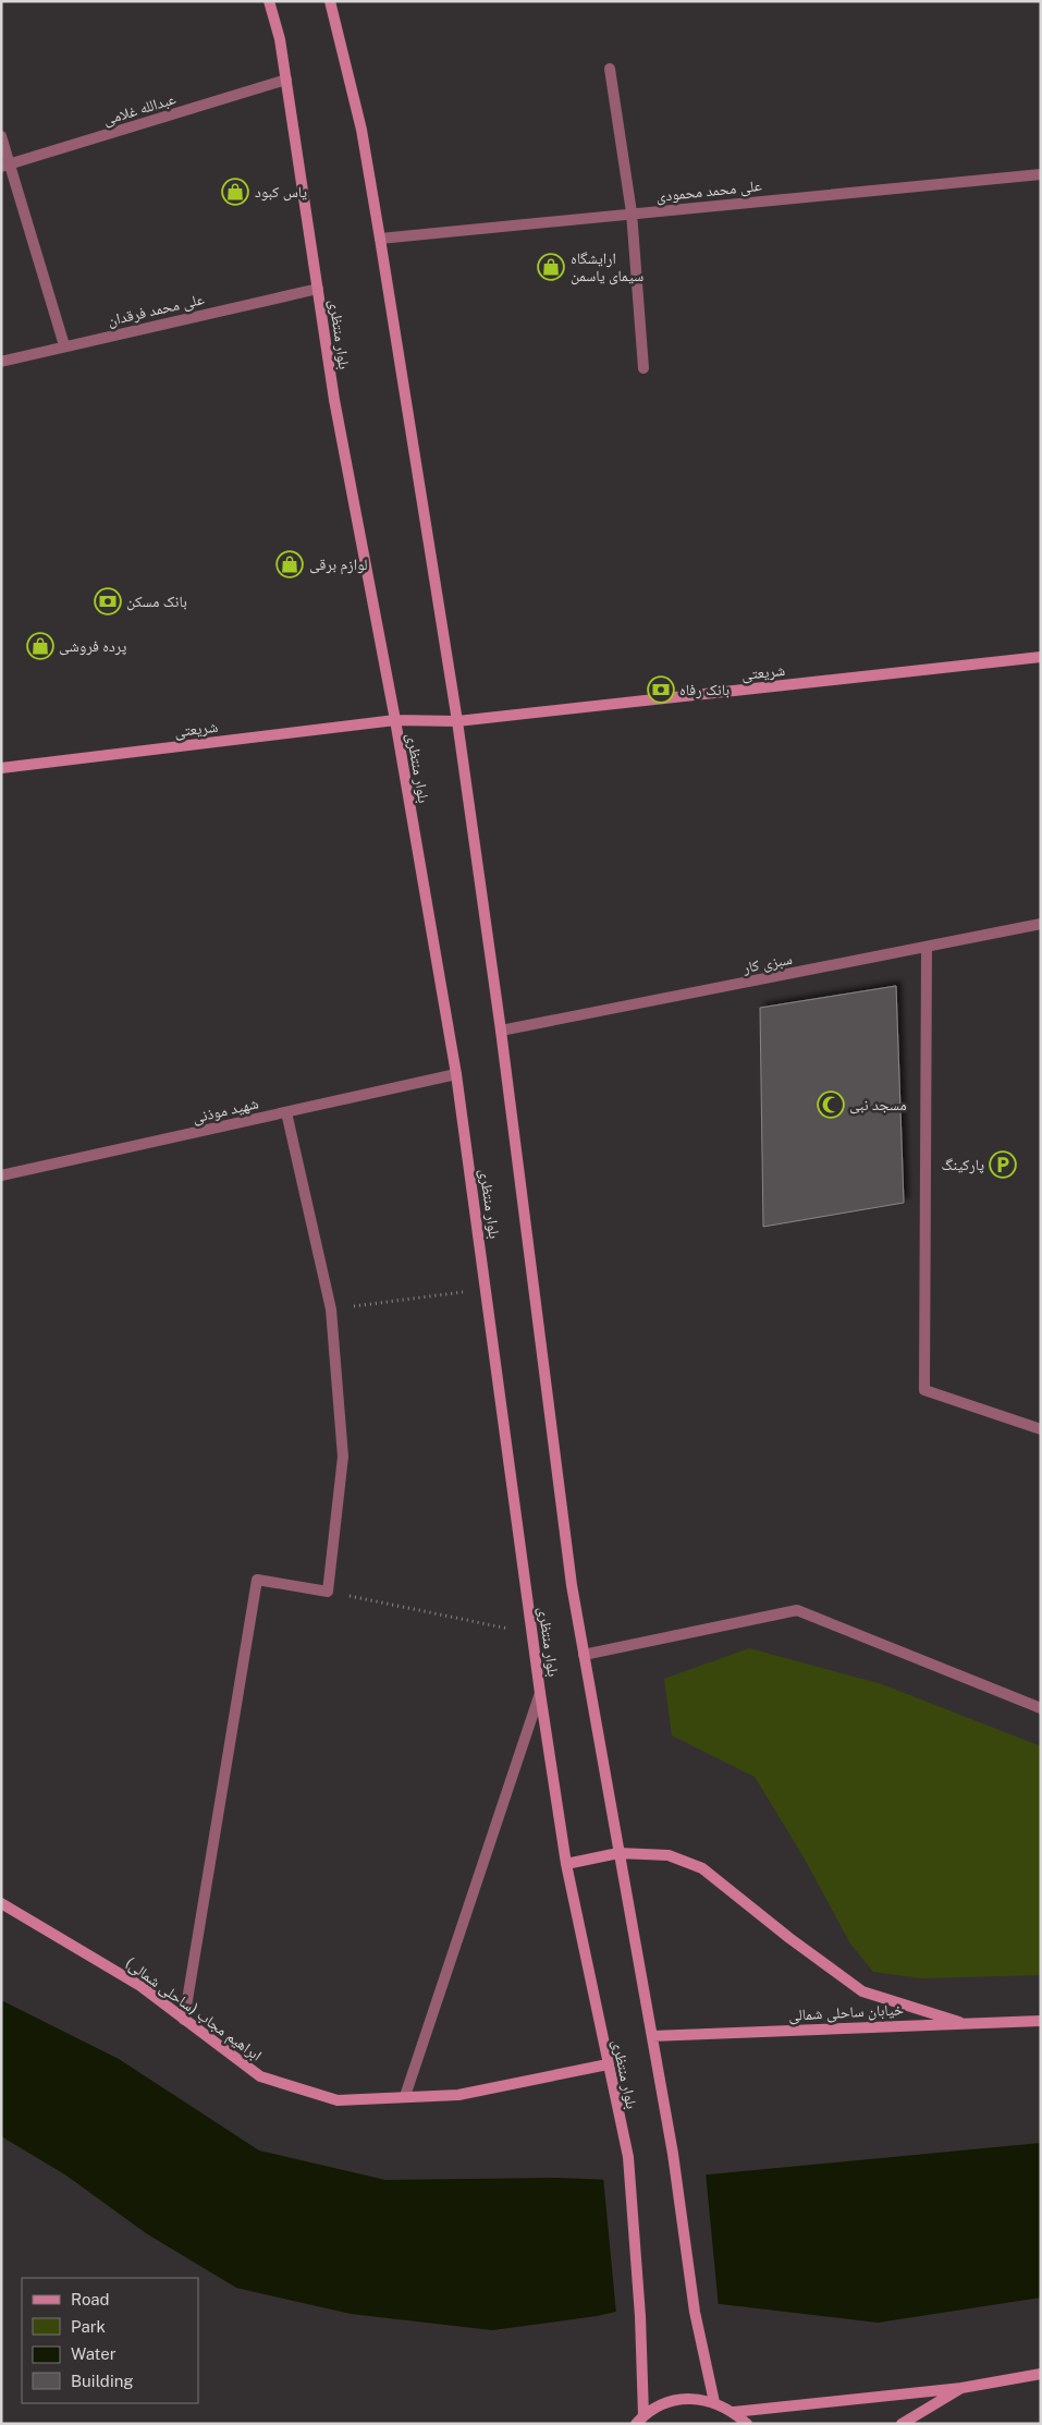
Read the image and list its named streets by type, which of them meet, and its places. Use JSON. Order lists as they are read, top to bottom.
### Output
{
  "streets": {
    "main road": [
      "بلوار منتظری",
      "شریعتی",
      "ابراهیم مجاب (ساحلی شمالی)",
      "خیابان ساحلی شمالی"
    ],
    "street": [
      "عبدالله غلامی",
      "علی محمد محمودی",
      "علی محمد فرقدان",
      "سبزی کار",
      "شهید موذنی"
    ]
  },
  "crossings": [
    ["عبدالله غلامی", "بلوار منتظری"],
    ["علی محمد محمودی", "بلوار منتظری"],
    ["علی محمد فرقدان", "بلوار منتظری"],
    ["بلوار منتظری", "شریعتی"],
    ["بلوار منتظری", "سبزی کار"],
    ["بلوار منتظری", "شهید موذنی"],
    ["بلوار منتظری", "ابراهیم مجاب (ساحلی شمالی)"],
    ["بلوار منتظری", "خیابان ساحلی شمالی"]
  ],
  "places": {
    "shop": [
      "یاس کبود",
      "ارایشگاه سیمای یاسمن",
      "لوازم برقی",
      "پرده فروشی"
    ],
    "bank": ["بانک مسکن", "بانک رفاه"],
    "mosque": ["مسجد نبی"],
    "parking": ["پارکینگ"]
  },
  "legend": [
    "Road",
    "Park",
    "Water",
    "Building"
  ]
}
